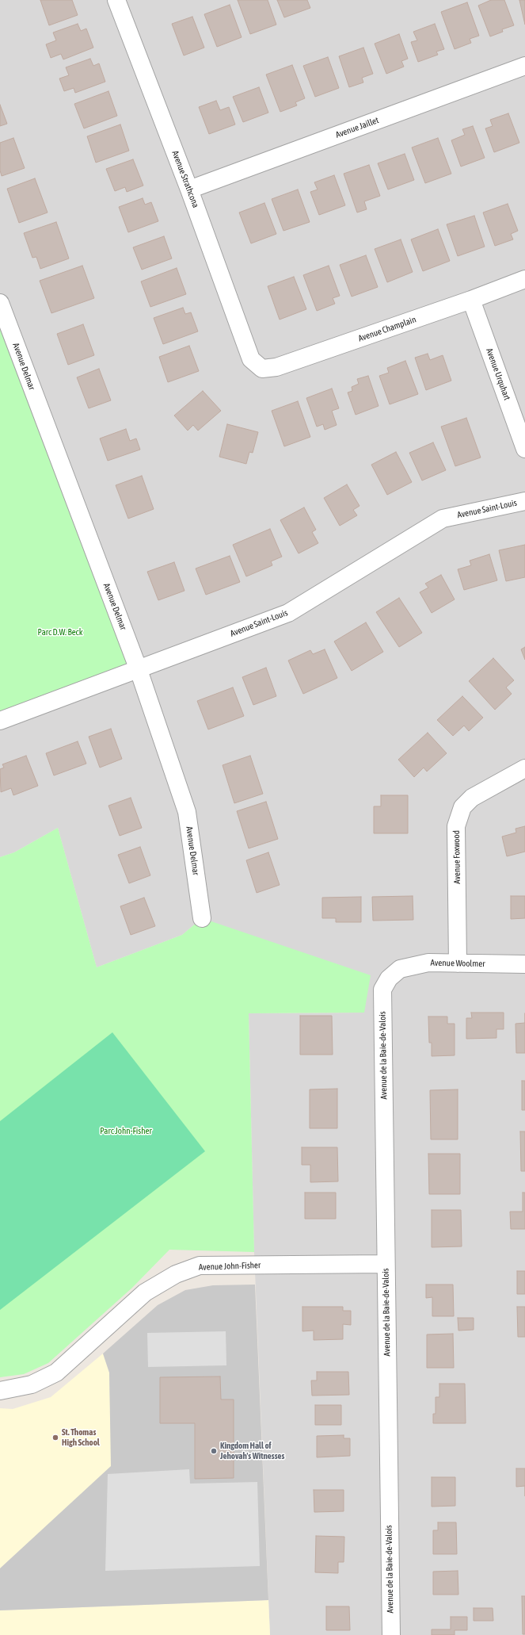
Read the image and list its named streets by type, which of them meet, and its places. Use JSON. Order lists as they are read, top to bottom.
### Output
{
  "streets": {
    "street": [
      "Avenue Jaillet",
      "Avenue Strathcona",
      "Avenue Champlain",
      "Avenue Delmar",
      "Avenue Urquhart",
      "Avenue Saint-Louis",
      "Avenue Foxwood",
      "Avenue Woolmer",
      "Avenue de la Baie-de-Valois",
      "Avenue John-Fisher"
    ]
  },
  "crossings": [
    ["Avenue Jaillet", "Avenue Strathcona"],
    ["Avenue Strathcona", "Avenue Champlain"],
    ["Avenue Champlain", "Avenue Urquhart"],
    ["Avenue Delmar", "Avenue Saint-Louis"],
    ["Avenue Foxwood", "Avenue Woolmer"],
    ["Avenue Woolmer", "Avenue de la Baie-de-Valois"],
    ["Avenue de la Baie-de-Valois", "Avenue John-Fisher"]
  ],
  "parks": ["Parc D.W. Beck", "Parc John-Fisher"],
  "places": ["St. Thomas High School", "Kingdom Hall of Jehovah's Witnesses"]
}
